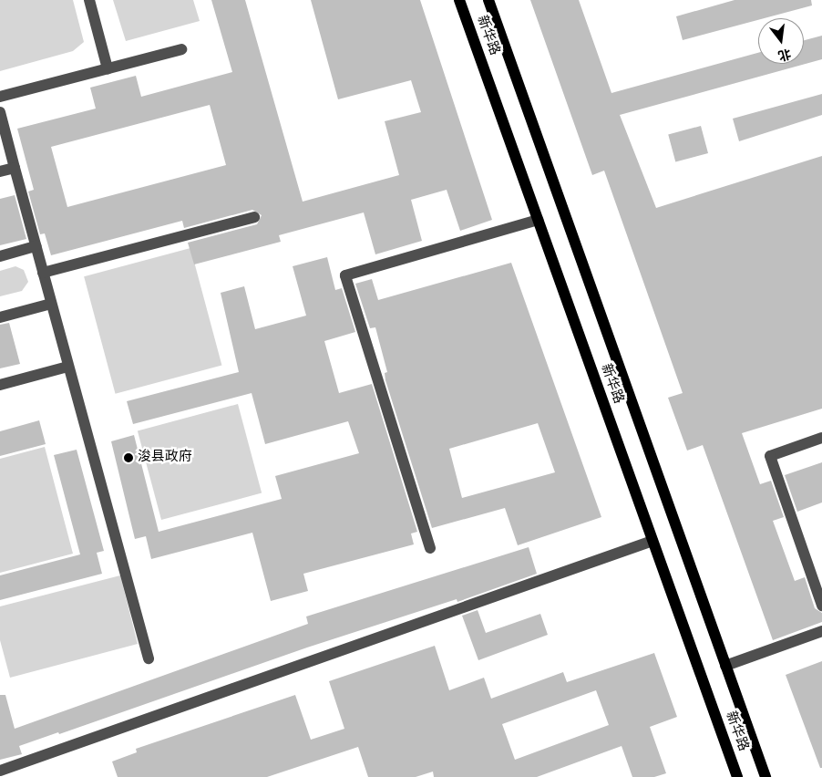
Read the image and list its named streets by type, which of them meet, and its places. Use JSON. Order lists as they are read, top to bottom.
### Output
{
  "streets": {
    "main road": ["新华路"]
  },
  "places": ["浚县政府"],
  "north": "bottom"
}
